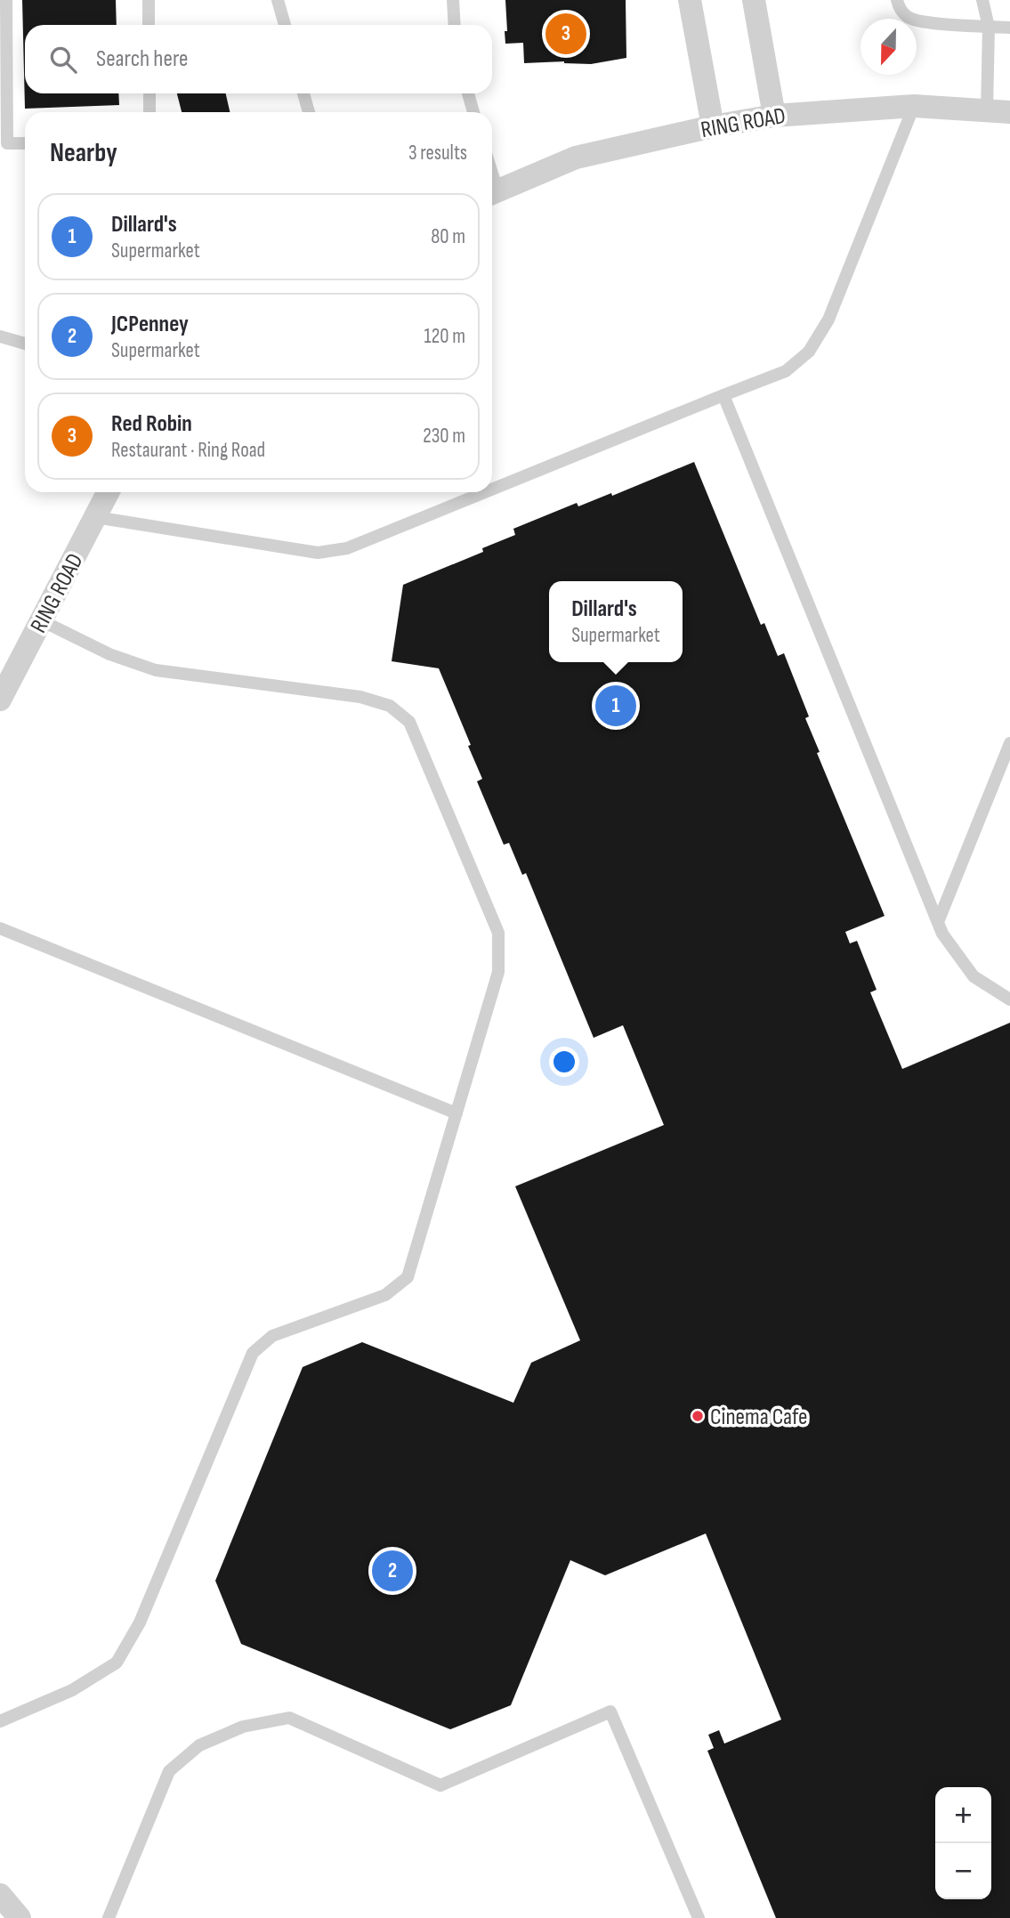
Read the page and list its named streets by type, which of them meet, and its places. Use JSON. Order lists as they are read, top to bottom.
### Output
{
  "streets": {
    "street": ["RING ROAD"]
  },
  "places": ["Cinema Cafe"],
  "north": "bottom",
  "page": {
    "pins": ["3", "1", "2"],
    "search": "Search here",
    "heading": ["Nearby", "3 results"],
    "list": [
      {
        "mark": "1",
        "name": "Dillard's",
        "note": "Supermarket",
        "value": "80 m"
      },
      {
        "mark": "2",
        "name": "JCPenney",
        "note": "Supermarket",
        "value": "120 m"
      },
      {
        "mark": "3",
        "name": "Red Robin",
        "note": "Restaurant · Ring Road",
        "value": "230 m"
      }
    ],
    "popup": ["Dillard's", "Supermarket"],
    "map_buttons": ["+", "−"]
  }
}
